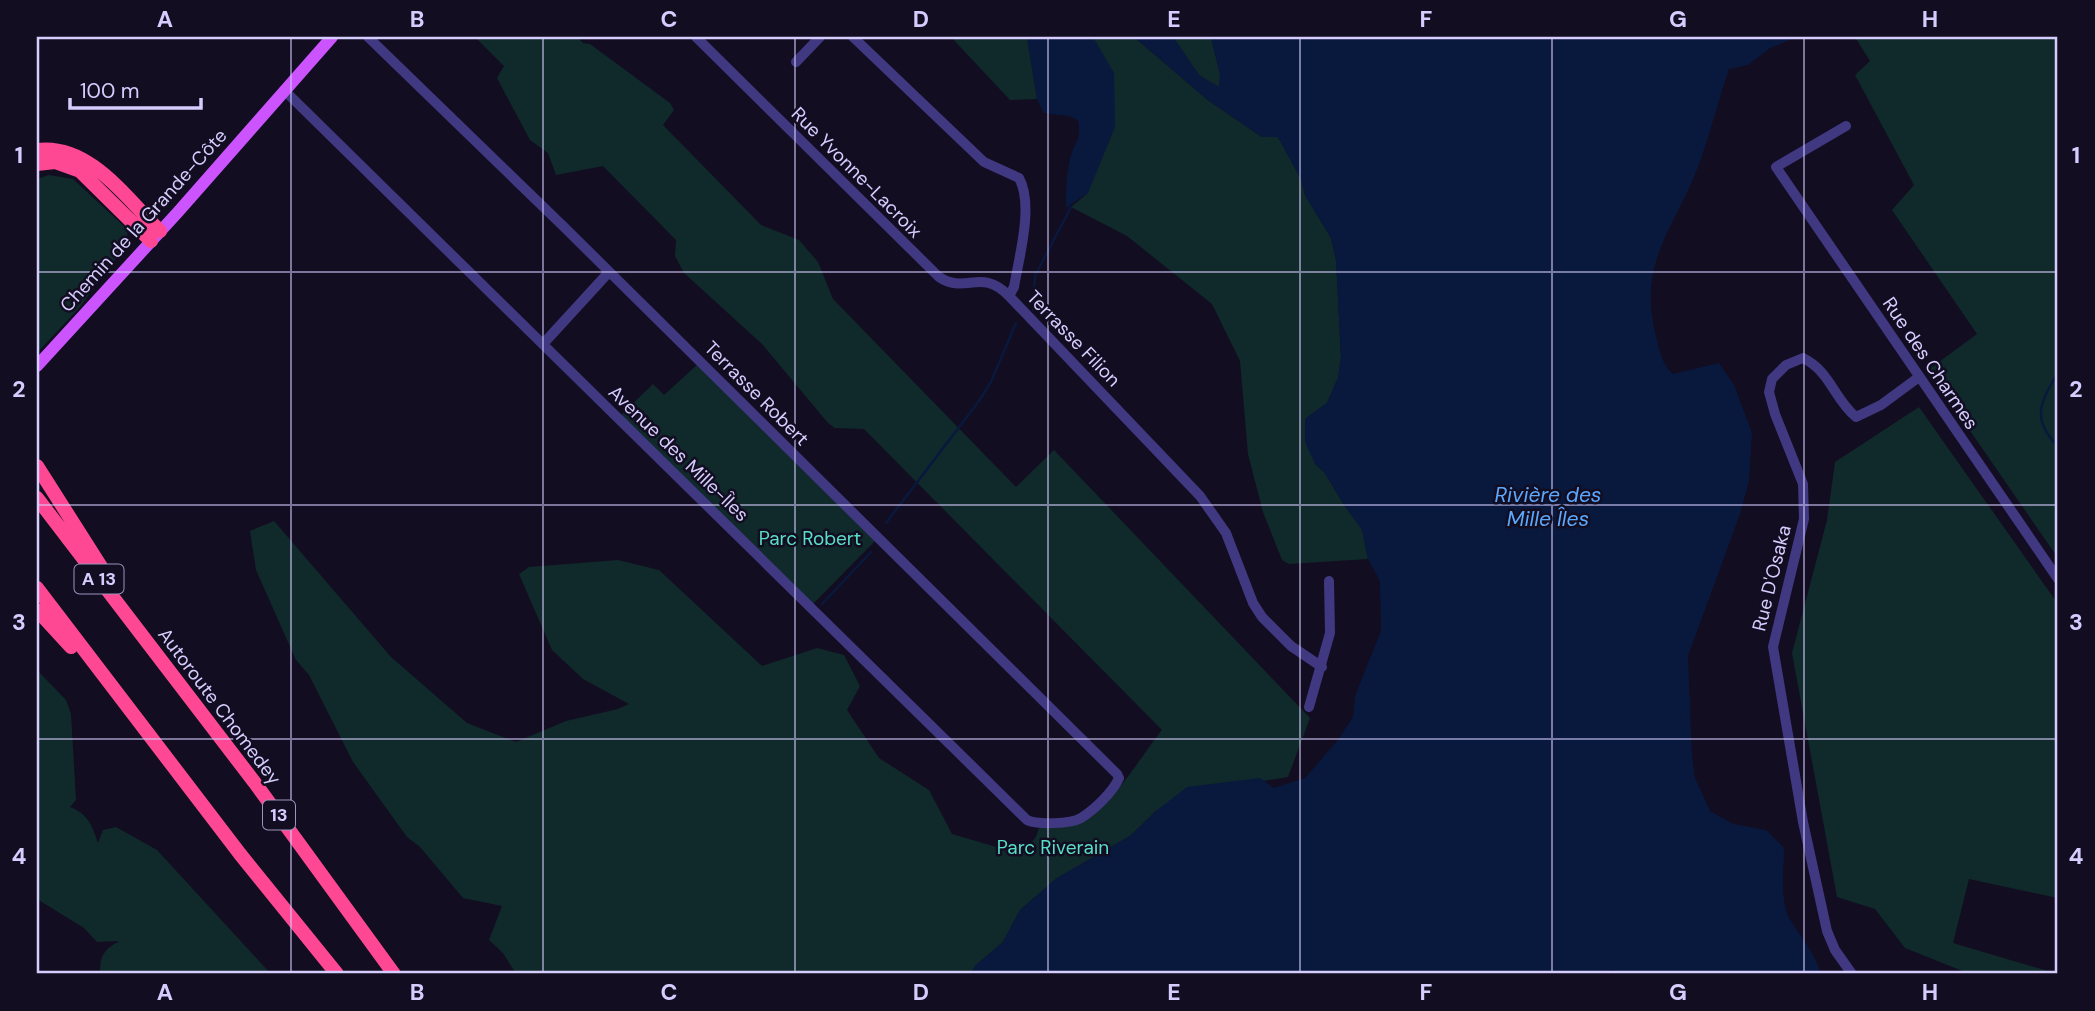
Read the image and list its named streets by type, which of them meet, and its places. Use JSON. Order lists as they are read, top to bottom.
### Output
{
  "streets": {
    "highway": ["A 13", "Autoroute Chomedey", "13"],
    "main road": ["Chemin de la Grande-Côte"],
    "street": [
      "Rue Yvonne-Lacroix",
      "Terrasse Filion",
      "Rue des Charmes",
      "Terrasse Robert",
      "Avenue des Mille-Îles",
      "Rue D'Osaka"
    ]
  },
  "crossings": [
    ["Rue Yvonne-Lacroix", "Terrasse Filion"],
    ["Chemin de la Grande-Côte", "Avenue des Mille-Îles"],
    ["Rue des Charmes", "Rue D'Osaka"],
    ["Terrasse Robert", "Avenue des Mille-Îles"]
  ],
  "water": ["Rivière des Mille Îles"],
  "parks": ["Parc Robert", "Parc Riverain"],
  "scale_bar": "100 m",
  "grid": {
    "columns": [
      "A",
      "B",
      "C",
      "D",
      "E",
      "F",
      "G",
      "H"
    ],
    "rows": [
      "1",
      "2",
      "3",
      "4"
    ]
  }
}
